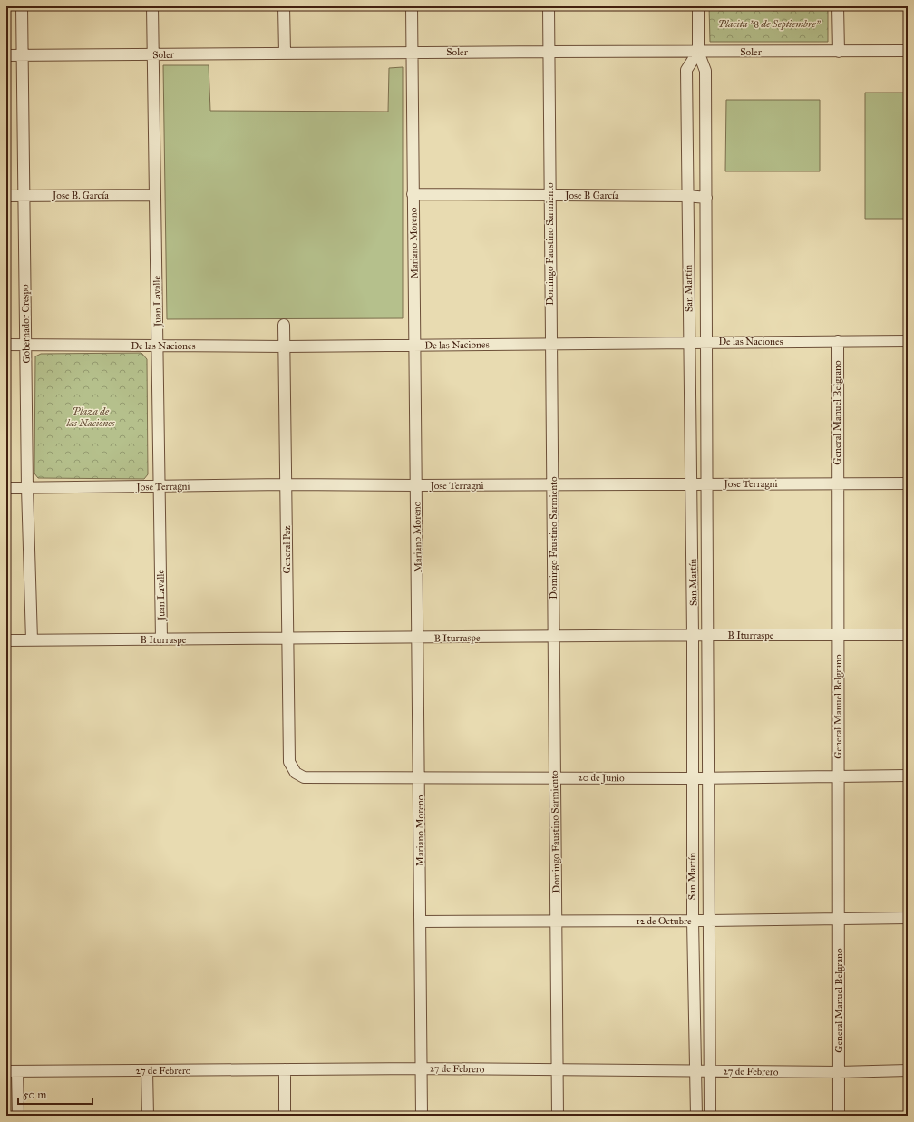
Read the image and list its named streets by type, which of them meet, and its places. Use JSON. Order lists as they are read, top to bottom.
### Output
{
  "streets": {
    "street": [
      "Soler",
      "Jose B. García",
      "Jose B García",
      "Mariano Moreno",
      "Domingo Faustino Sarmiento",
      "San Martín",
      "Juan Lavalle",
      "Gobernador Crespo",
      "De las Naciones",
      "General Manuel Belgrano",
      "Jose Terragni",
      "General Paz",
      "B Iturraspe",
      "20 de Junio",
      "12 de Octubre",
      "27 de Febrero"
    ]
  },
  "crossings": [
    ["Soler", "Mariano Moreno"],
    ["Soler", "Domingo Faustino Sarmiento"],
    ["Soler", "San Martín"],
    ["Soler", "Juan Lavalle"],
    ["Soler", "Gobernador Crespo"],
    ["Jose B. García", "Juan Lavalle"],
    ["Jose B. García", "Gobernador Crespo"],
    ["Jose B García", "Mariano Moreno"],
    ["Jose B García", "Domingo Faustino Sarmiento"],
    ["Jose B García", "San Martín"],
    ["Mariano Moreno", "De las Naciones"],
    ["Mariano Moreno", "Jose Terragni"],
    ["Mariano Moreno", "B Iturraspe"],
    ["Mariano Moreno", "20 de Junio"],
    ["Mariano Moreno", "12 de Octubre"],
    ["Mariano Moreno", "27 de Febrero"],
    ["Domingo Faustino Sarmiento", "De las Naciones"],
    ["Domingo Faustino Sarmiento", "Jose Terragni"],
    ["Domingo Faustino Sarmiento", "B Iturraspe"],
    ["Domingo Faustino Sarmiento", "20 de Junio"],
    ["Domingo Faustino Sarmiento", "12 de Octubre"],
    ["Domingo Faustino Sarmiento", "27 de Febrero"],
    ["San Martín", "De las Naciones"],
    ["San Martín", "Jose Terragni"],
    ["San Martín", "B Iturraspe"],
    ["San Martín", "20 de Junio"],
    ["San Martín", "12 de Octubre"],
    ["San Martín", "27 de Febrero"],
    ["Juan Lavalle", "De las Naciones"],
    ["Juan Lavalle", "Jose Terragni"],
    ["Juan Lavalle", "B Iturraspe"],
    ["Gobernador Crespo", "De las Naciones"],
    ["Gobernador Crespo", "Jose Terragni"],
    ["Gobernador Crespo", "B Iturraspe"],
    ["De las Naciones", "General Manuel Belgrano"],
    ["De las Naciones", "General Paz"],
    ["General Manuel Belgrano", "Jose Terragni"],
    ["General Manuel Belgrano", "B Iturraspe"],
    ["General Manuel Belgrano", "20 de Junio"],
    ["General Manuel Belgrano", "12 de Octubre"],
    ["General Manuel Belgrano", "27 de Febrero"],
    ["Jose Terragni", "General Paz"],
    ["General Paz", "B Iturraspe"],
    ["General Paz", "20 de Junio"]
  ],
  "parks": ["Placita \"8 de Septiembre\"", "Plaza de las Naciones"],
  "scale_bar": "50 m"
}
